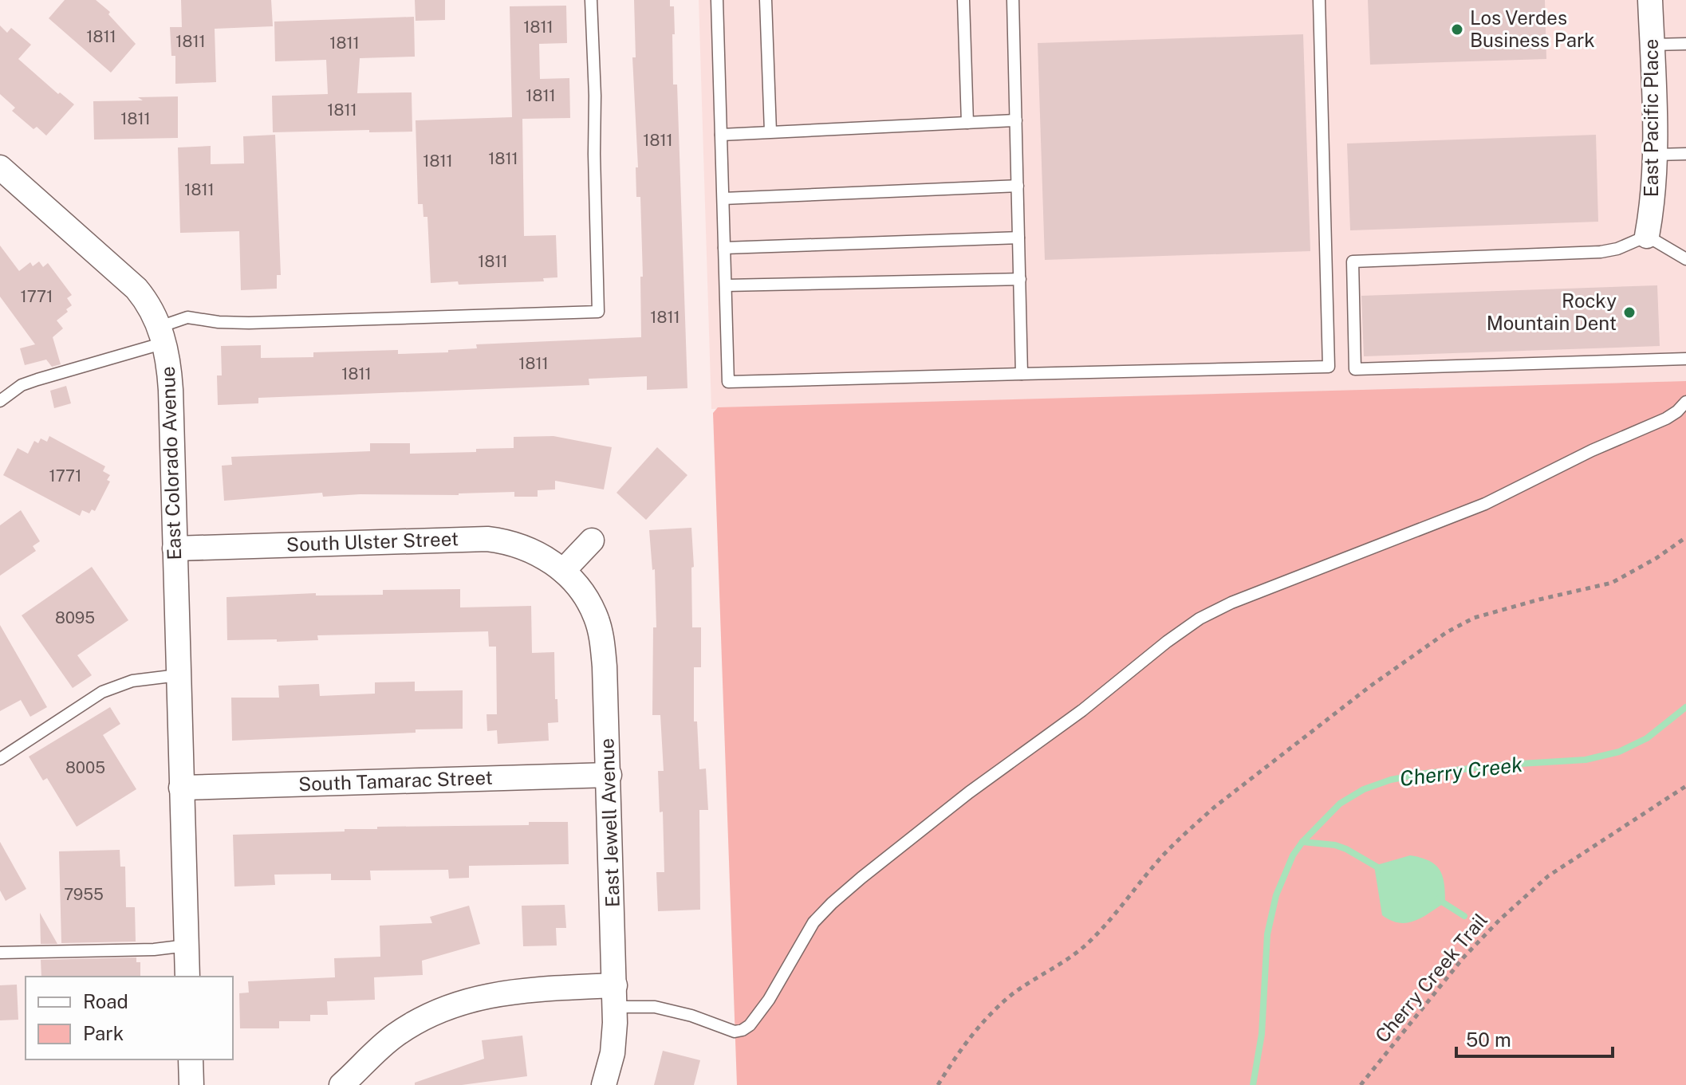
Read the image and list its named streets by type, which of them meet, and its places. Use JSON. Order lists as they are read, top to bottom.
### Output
{
  "streets": {
    "street": [
      "East Pacific Place",
      "East Colorado Avenue",
      "South Ulster Street",
      "South Tamarac Street",
      "East Jewell Avenue"
    ],
    "path": ["Cherry Creek Trail"]
  },
  "crossings": [
    ["East Colorado Avenue", "South Ulster Street"],
    ["East Colorado Avenue", "South Tamarac Street"],
    ["South Ulster Street", "East Jewell Avenue"],
    ["South Tamarac Street", "East Jewell Avenue"]
  ],
  "water": ["Cherry Creek"],
  "places": ["Los Verdes Business Park", "Rocky Mountain Dent"],
  "house_numbers": [
    "1811",
    "1811",
    "1811",
    "1811",
    "1811",
    "1811",
    "1811",
    "1811",
    "1811",
    "1811",
    "1811",
    "1811",
    "1771",
    "1811",
    "1811",
    "1811",
    "1771",
    "8095",
    "8005",
    "7955"
  ],
  "legend": ["Road", "Park"],
  "scale_bar": "50 m"
}
